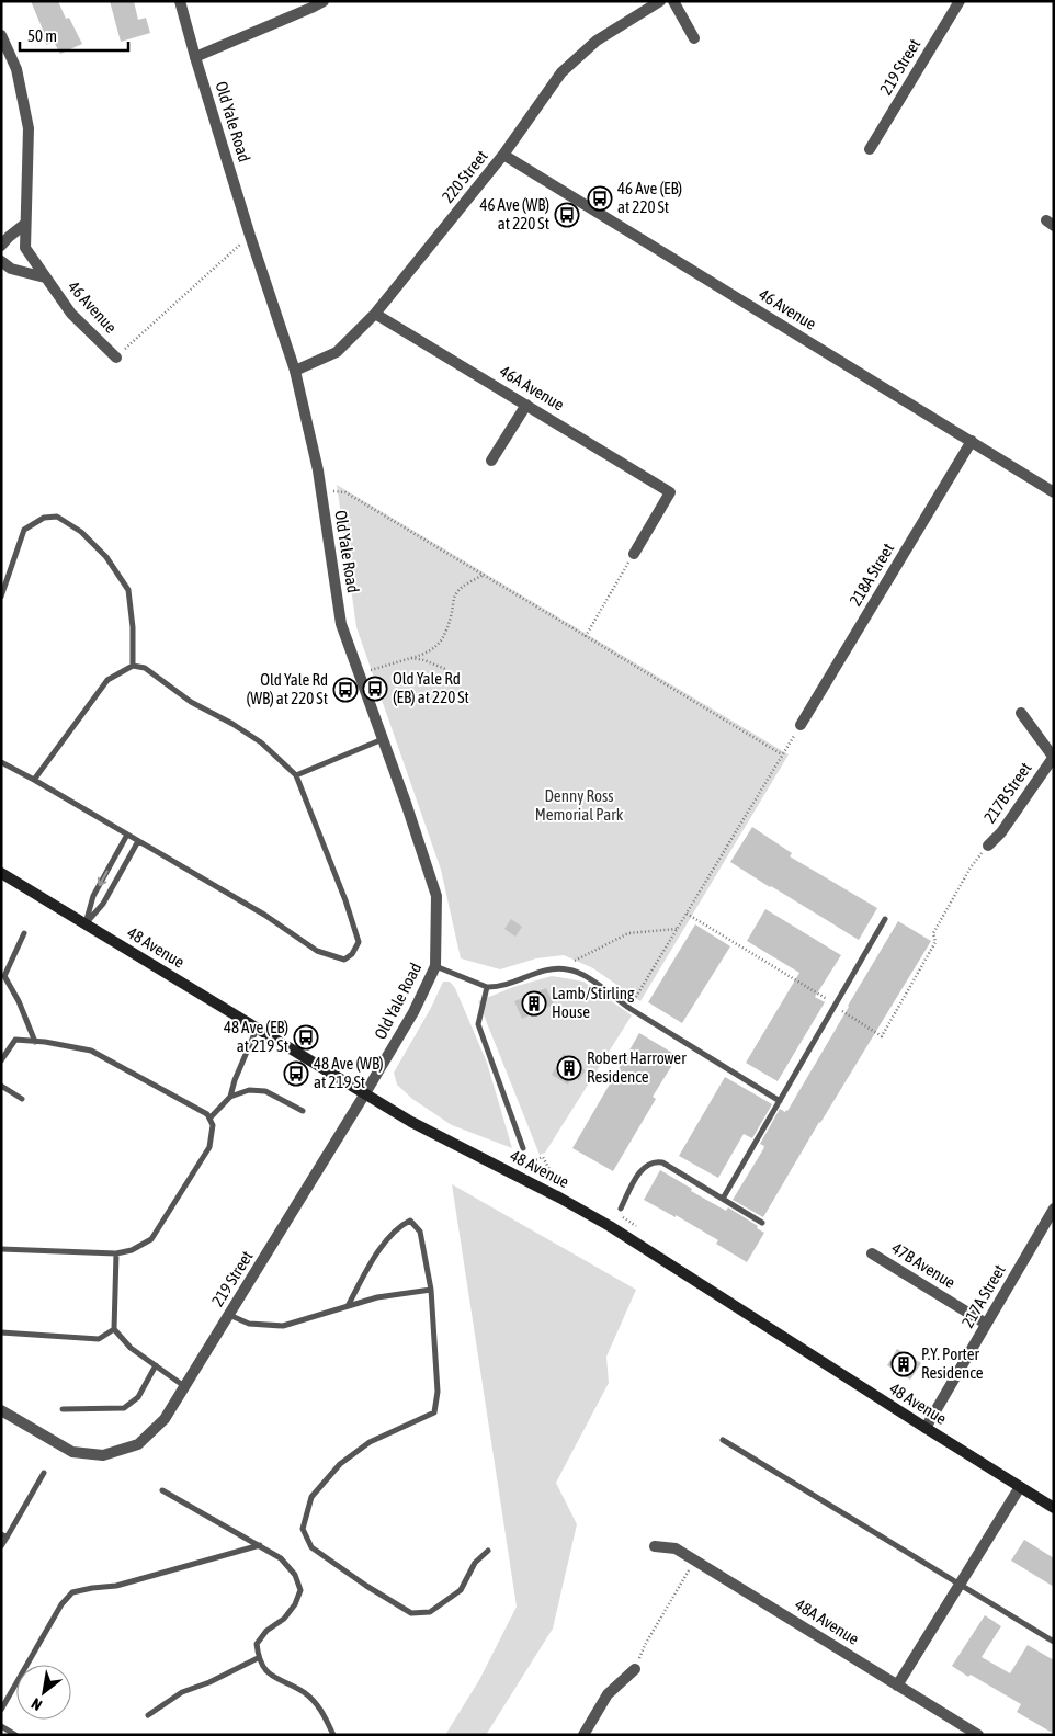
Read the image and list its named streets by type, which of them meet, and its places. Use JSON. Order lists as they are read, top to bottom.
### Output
{
  "streets": {
    "main road": ["48 Avenue"],
    "street": [
      "219 Street",
      "Old Yale Road",
      "220 Street",
      "46 Avenue",
      "46A Avenue",
      "218A Street",
      "217B Street",
      "47B Avenue",
      "217A Street",
      "48A Avenue"
    ]
  },
  "crossings": [
    ["219 Street", "Old Yale Road"],
    ["219 Street", "48 Avenue"],
    ["Old Yale Road", "220 Street"],
    ["Old Yale Road", "48 Avenue"],
    ["220 Street", "46 Avenue"],
    ["220 Street", "46A Avenue"],
    ["46 Avenue", "218A Street"],
    ["48 Avenue", "217A Street"],
    ["47B Avenue", "217A Street"]
  ],
  "parks": ["Denny Ross Memorial Park"],
  "places": {
    "bus stop": [
      "46 Ave (EB) at 220 St",
      "46 Ave (WB) at 220 St",
      "Old Yale Rd (EB) at 220 St",
      "Old Yale Rd (WB) at 220 St",
      "48 Ave (EB) at 219 St",
      "48 Ave (WB) at 219 St"
    ],
    "building": ["Lamb/Stirling House", "Robert Harrower Residence", "P.Y. Porter Residence"]
  },
  "scale_bar": "50 m",
  "north": "bottom left"
}
